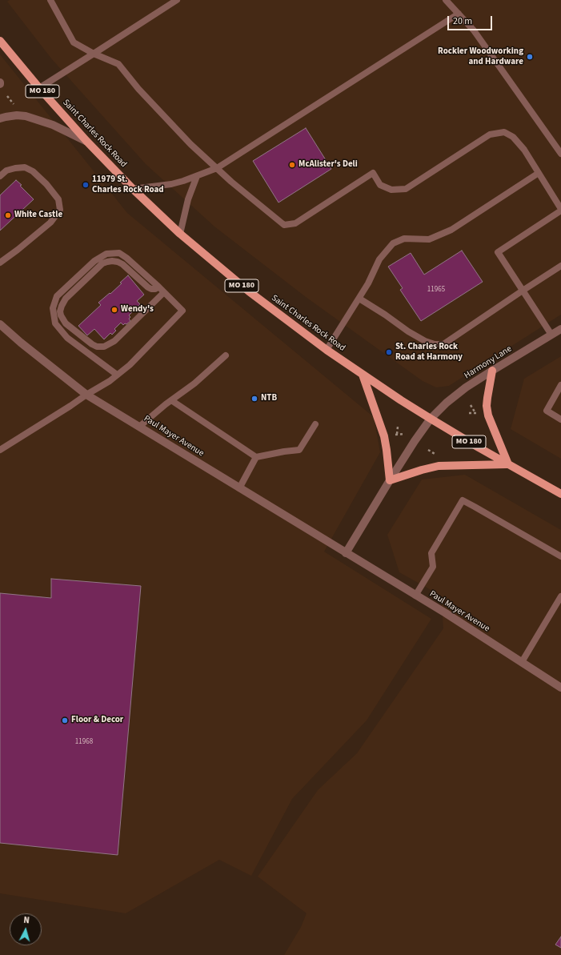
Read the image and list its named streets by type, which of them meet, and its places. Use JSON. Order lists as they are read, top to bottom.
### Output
{
  "streets": {
    "main road": ["MO 180", "Saint Charles Rock Road"],
    "street": ["Harmony Lane", "Paul Mayer Avenue"]
  },
  "crossings": [
    ["Saint Charles Rock Road", "Harmony Lane"]
  ],
  "places": [
    "Rockler Woodworking and Hardware",
    "McAlister's Deli",
    "11979 St. Charles Rock Road",
    "White Castle",
    "Wendy's",
    "St. Charles Rock Road at Harmony",
    "NTB",
    "Floor & Decor"
  ],
  "house_numbers": ["11965", "11968"],
  "scale_bar": "20 m",
  "north": "top"
}
